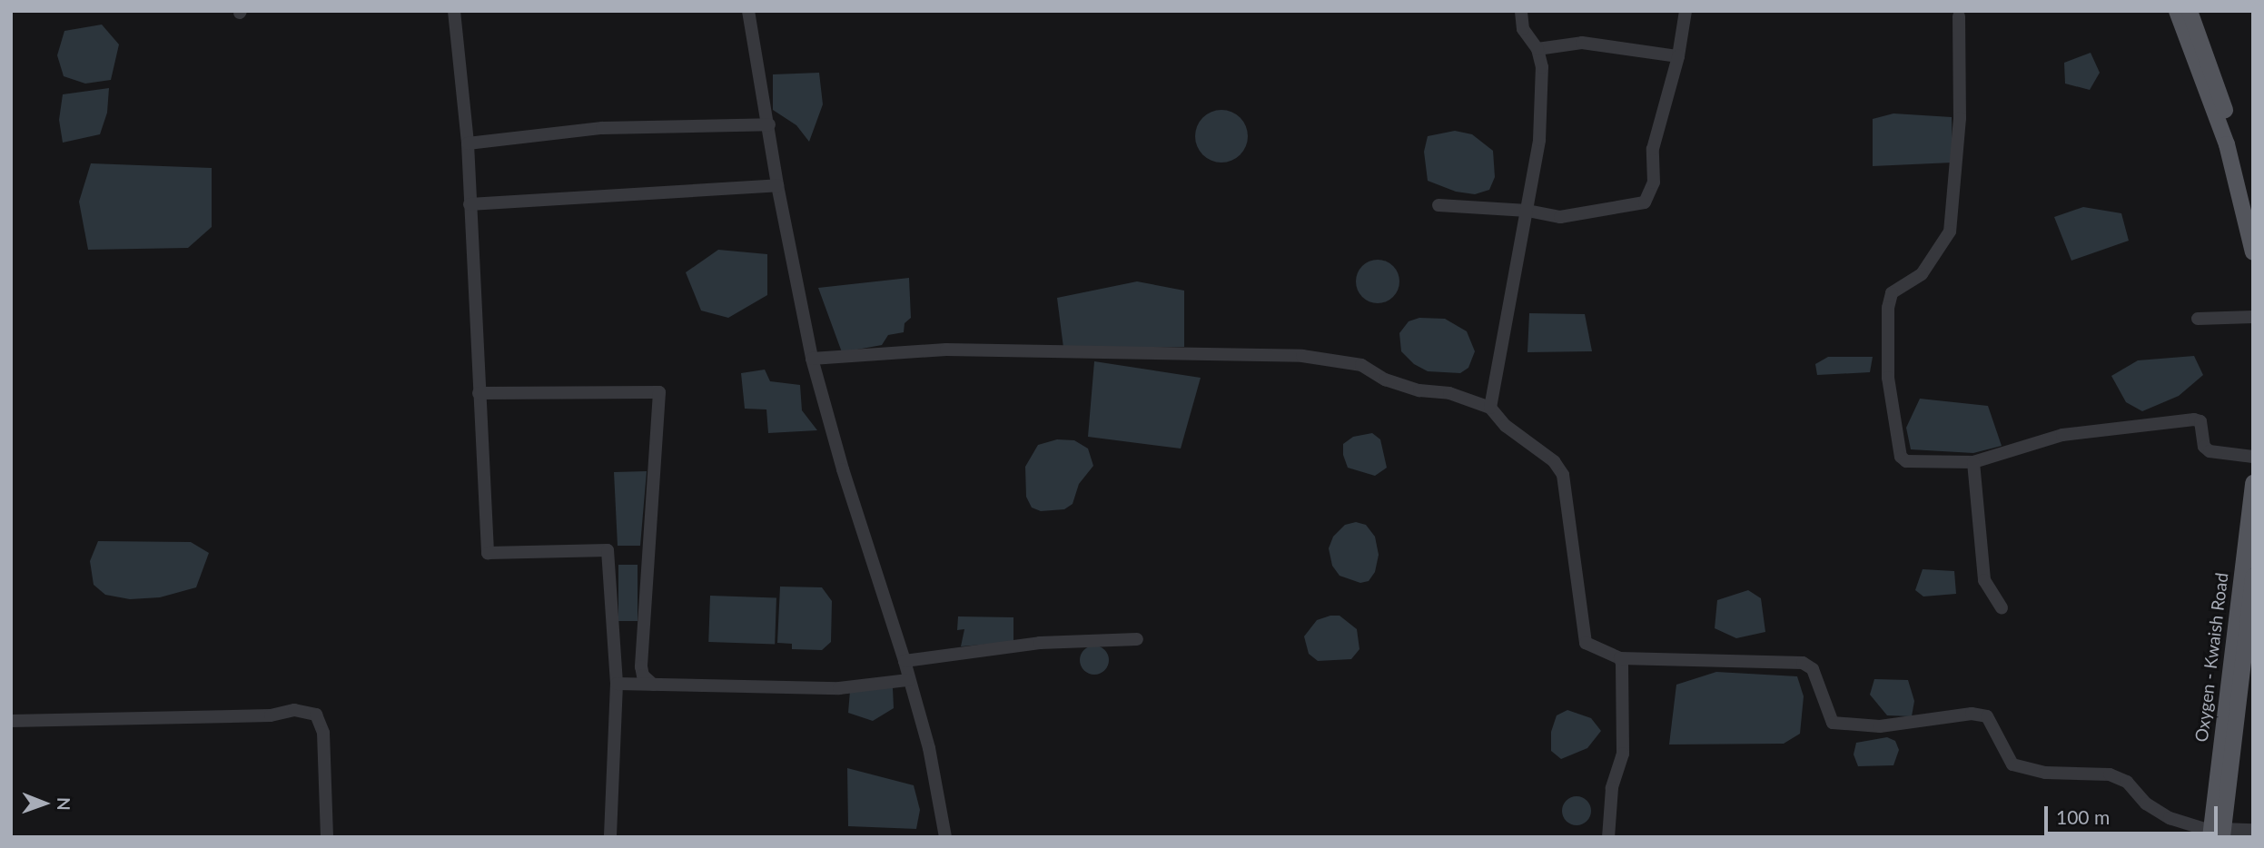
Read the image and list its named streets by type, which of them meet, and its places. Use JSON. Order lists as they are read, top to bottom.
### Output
{
  "streets": {
    "main road": ["Oxygen - Kwaish Road"]
  },
  "scale_bar": "100 m",
  "north": "right"
}
